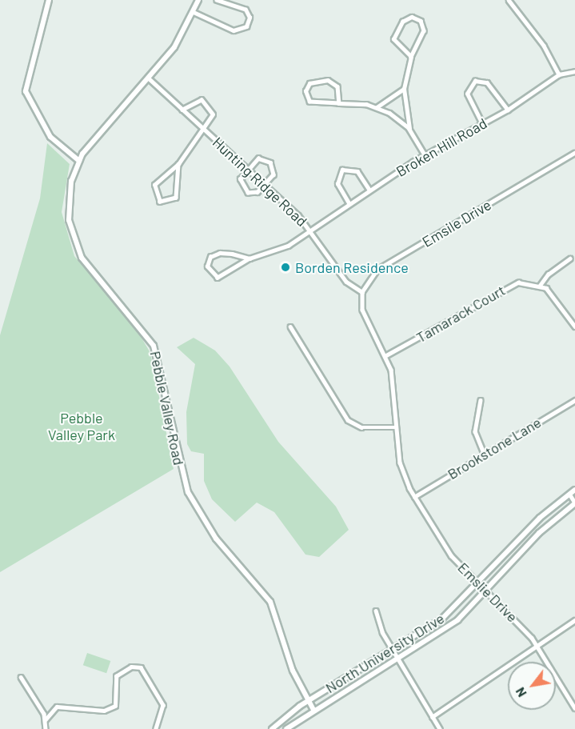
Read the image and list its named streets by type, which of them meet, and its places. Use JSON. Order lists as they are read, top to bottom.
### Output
{
  "streets": {
    "street": [
      "Broken Hill Road",
      "Hunting Ridge Road",
      "Emsile Drive",
      "Tamarack Court",
      "Pebble Valley Road",
      "Brookstone Lane",
      "Emslie Drive",
      "North University Drive"
    ]
  },
  "crossings": [
    ["Broken Hill Road", "Hunting Ridge Road"],
    ["Hunting Ridge Road", "Emsile Drive"],
    ["Hunting Ridge Road", "Pebble Valley Road"],
    ["Pebble Valley Road", "North University Drive"],
    ["Brookstone Lane", "Emslie Drive"],
    ["Emslie Drive", "North University Drive"]
  ],
  "parks": ["Pebble Valley Park"],
  "places": ["Borden Residence"],
  "north": "bottom left"
}
